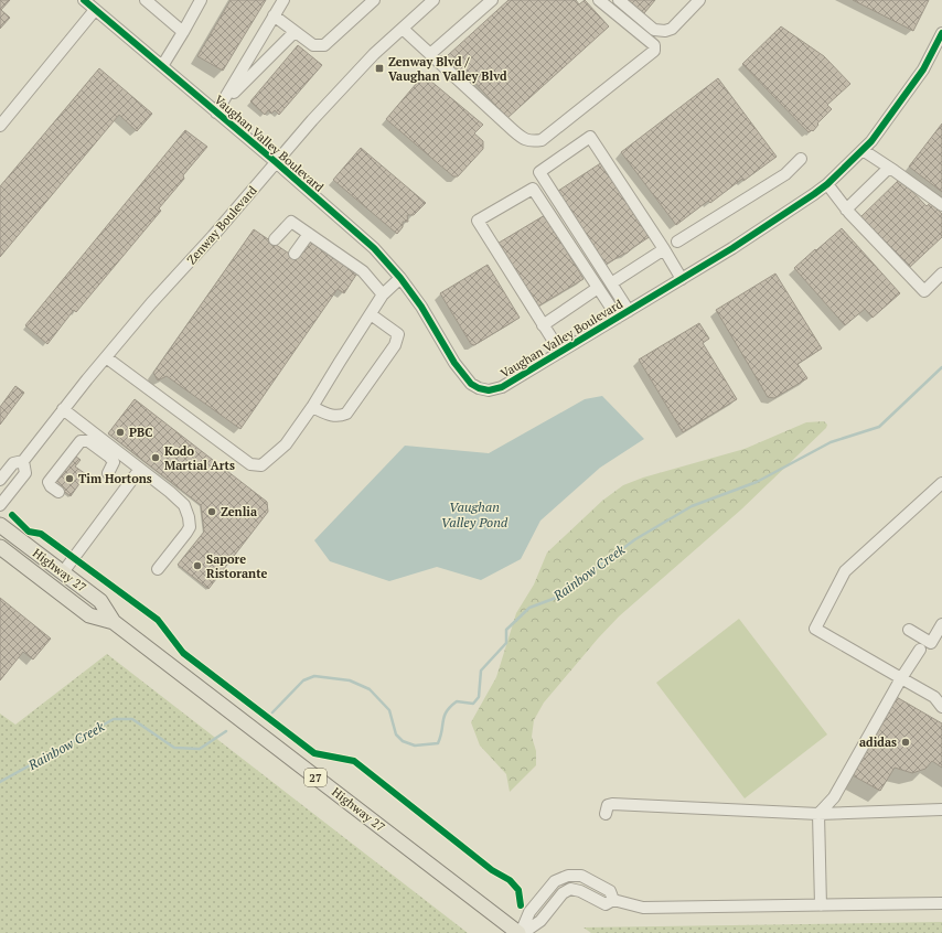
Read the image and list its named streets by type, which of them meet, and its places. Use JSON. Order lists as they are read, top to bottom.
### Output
{
  "streets": {
    "main road": ["Highway 27", "27"],
    "street": ["Vaughan Valley Boulevard", "Zenway Boulevard"]
  },
  "crossings": [
    ["Vaughan Valley Boulevard", "Zenway Boulevard"]
  ],
  "water": ["Vaughan Valley Pond", "Rainbow Creek"],
  "places": {
    "transit": ["Zenway Blvd / Vaughan Valley Blvd"],
    "other": [
      "PBC",
      "Kodo Martial Arts",
      "Tim Hortons",
      "Zenlia",
      "Sapore Ristorante",
      "adidas"
    ]
  }
}
